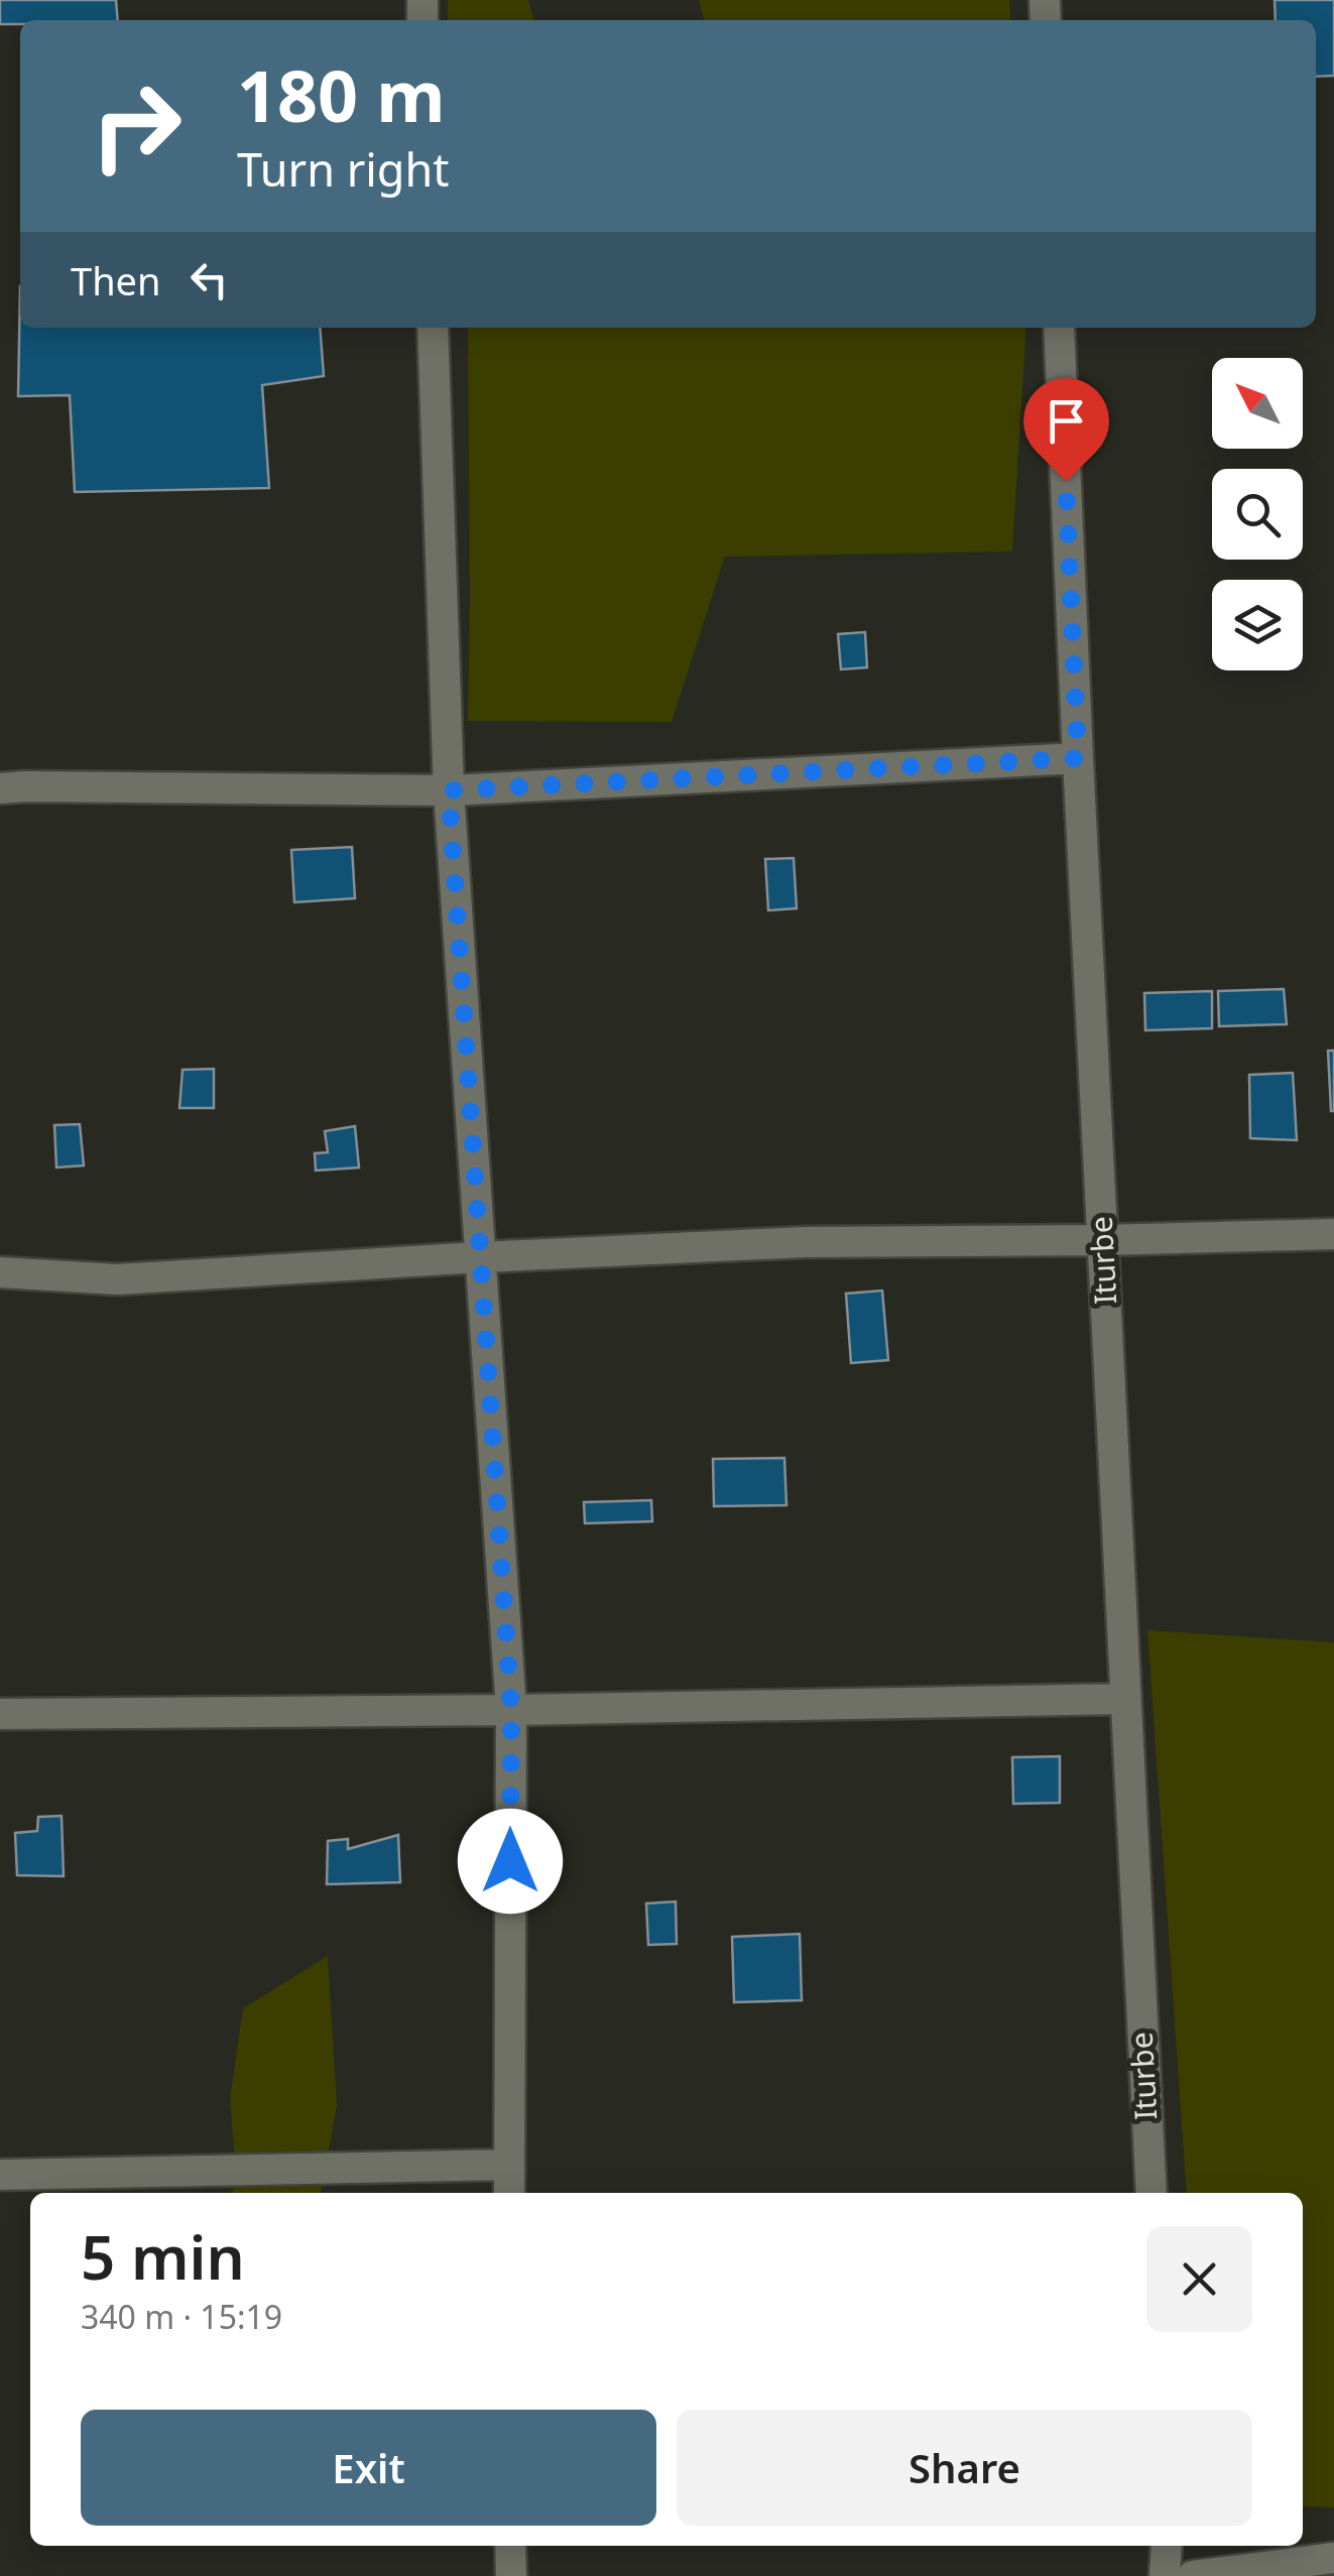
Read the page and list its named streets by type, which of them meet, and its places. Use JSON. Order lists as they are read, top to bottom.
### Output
{
  "streets": {
    "street": ["Iturbe"]
  },
  "north": "top left",
  "page": {
    "turn": ["180 m", "Turn right"],
    "then": "Then",
    "heading": ["5 min", "340 m · 15:19"],
    "buttons": ["Exit", "Share"]
  }
}
